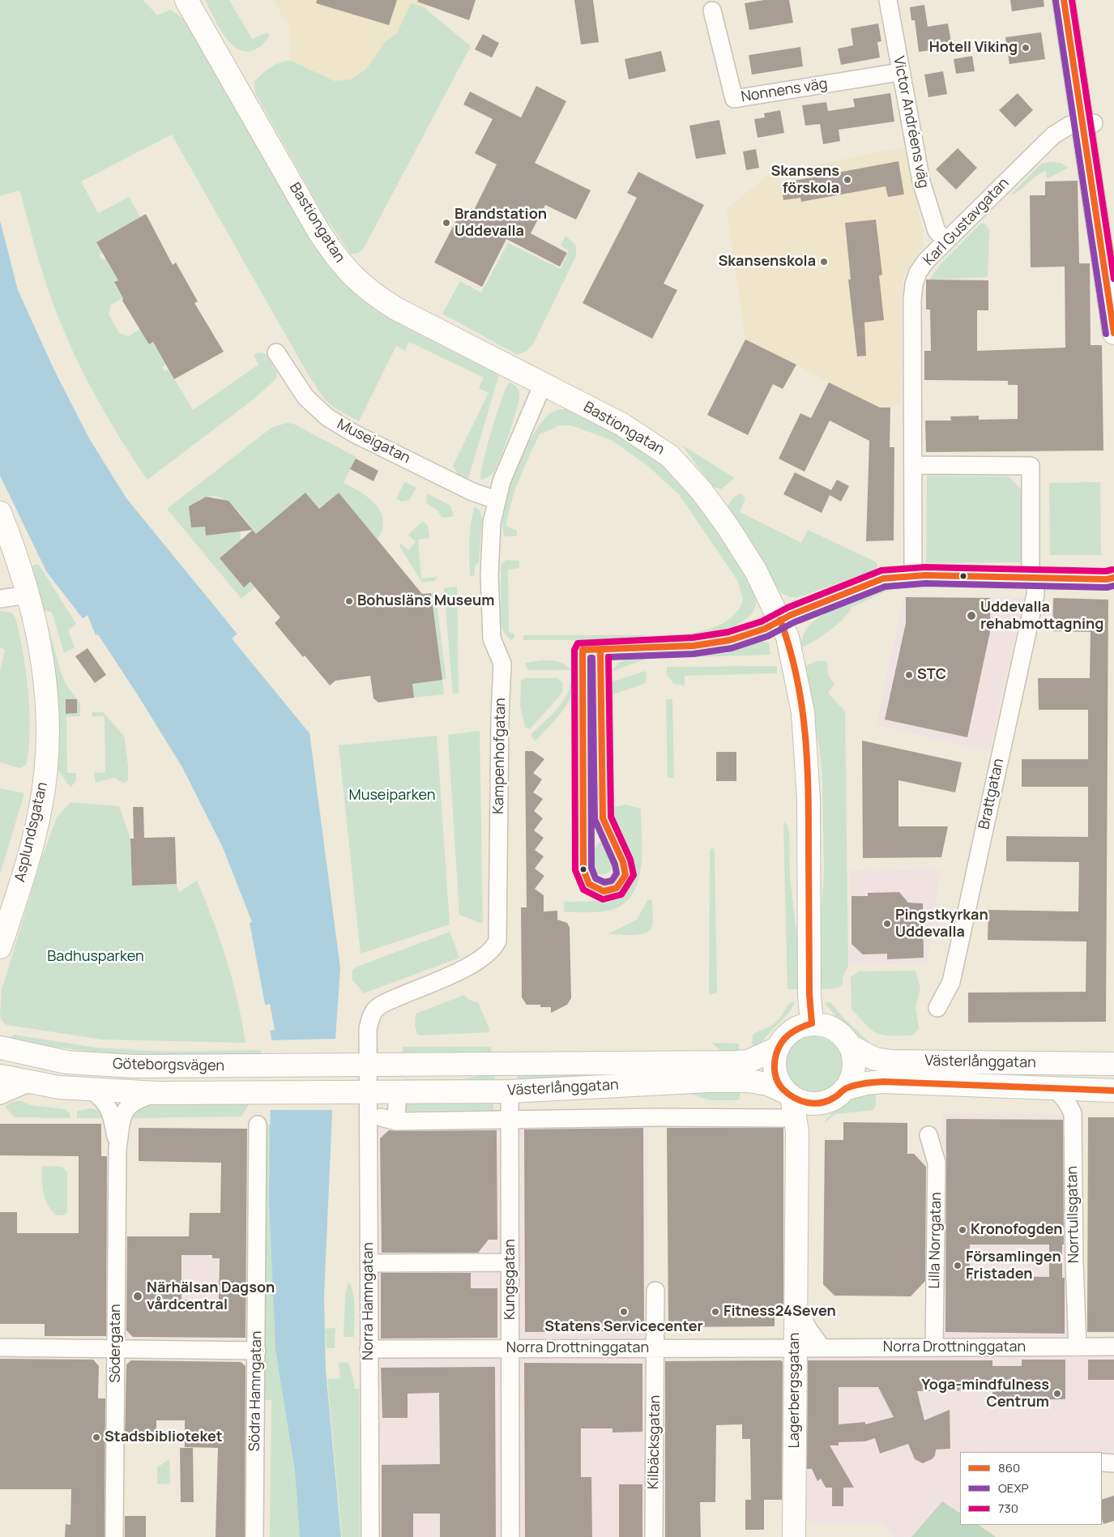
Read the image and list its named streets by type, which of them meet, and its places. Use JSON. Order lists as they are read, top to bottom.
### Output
{
  "streets": {
    "main road": [
      "Bastiongatan",
      "Asplundsgatan",
      "Västerlånggatan",
      "Göteborgsvägen",
      "Lagerbergsgatan"
    ],
    "street": [
      "Nonnens väg",
      "Victor Andréens väg",
      "Karl Gustavgatan",
      "Museigatan",
      "Kampenhofgatan",
      "Brattgatan",
      "Norrtullsgatan",
      "Lilla Norrgatan",
      "Kungsgatan",
      "Norra Hamngatan",
      "Södergatan",
      "Norra Drottninggatan",
      "Södra Hamngatan",
      "Kilbäcksgatan"
    ]
  },
  "crossings": [
    ["Nonnens väg", "Victor Andréens väg"],
    ["Victor Andréens väg", "Karl Gustavgatan"],
    ["Bastiongatan", "Kampenhofgatan"],
    ["Bastiongatan", "Västerlånggatan"],
    ["Bastiongatan", "Lagerbergsgatan"],
    ["Museigatan", "Kampenhofgatan"],
    ["Kampenhofgatan", "Västerlånggatan"],
    ["Kampenhofgatan", "Norra Hamngatan"],
    ["Västerlånggatan", "Göteborgsvägen"],
    ["Västerlånggatan", "Norrtullsgatan"],
    ["Västerlånggatan", "Norra Hamngatan"],
    ["Västerlånggatan", "Lagerbergsgatan"],
    ["Göteborgsvägen", "Södergatan"],
    ["Norrtullsgatan", "Norra Drottninggatan"],
    ["Lilla Norrgatan", "Norra Drottninggatan"],
    ["Kungsgatan", "Norra Drottninggatan"],
    ["Norra Hamngatan", "Norra Drottninggatan"],
    ["Norra Drottninggatan", "Lagerbergsgatan"],
    ["Norra Drottninggatan", "Kilbäcksgatan"]
  ],
  "parks": ["Museiparken", "Badhusparken"],
  "places": [
    "Hotell Viking",
    "Skansens förskola",
    "Brandstation Uddevalla",
    "Skansenskola",
    "Bohusläns Museum",
    "Uddevalla rehabmottagning",
    "STC",
    "Pingstkyrkan Uddevalla",
    "Kronofogden",
    "Församlingen Fristaden",
    "Närhälsan Dagson vårdcentral",
    "Statens Servicecenter",
    "Fitness24Seven",
    "Yoga-mindfulness Centrum",
    "Stadsbiblioteket"
  ],
  "lines": ["transit line 860", "transit line 730", "transit line OEXP"],
  "legend": ["860", "OEXP", "730"]
}
